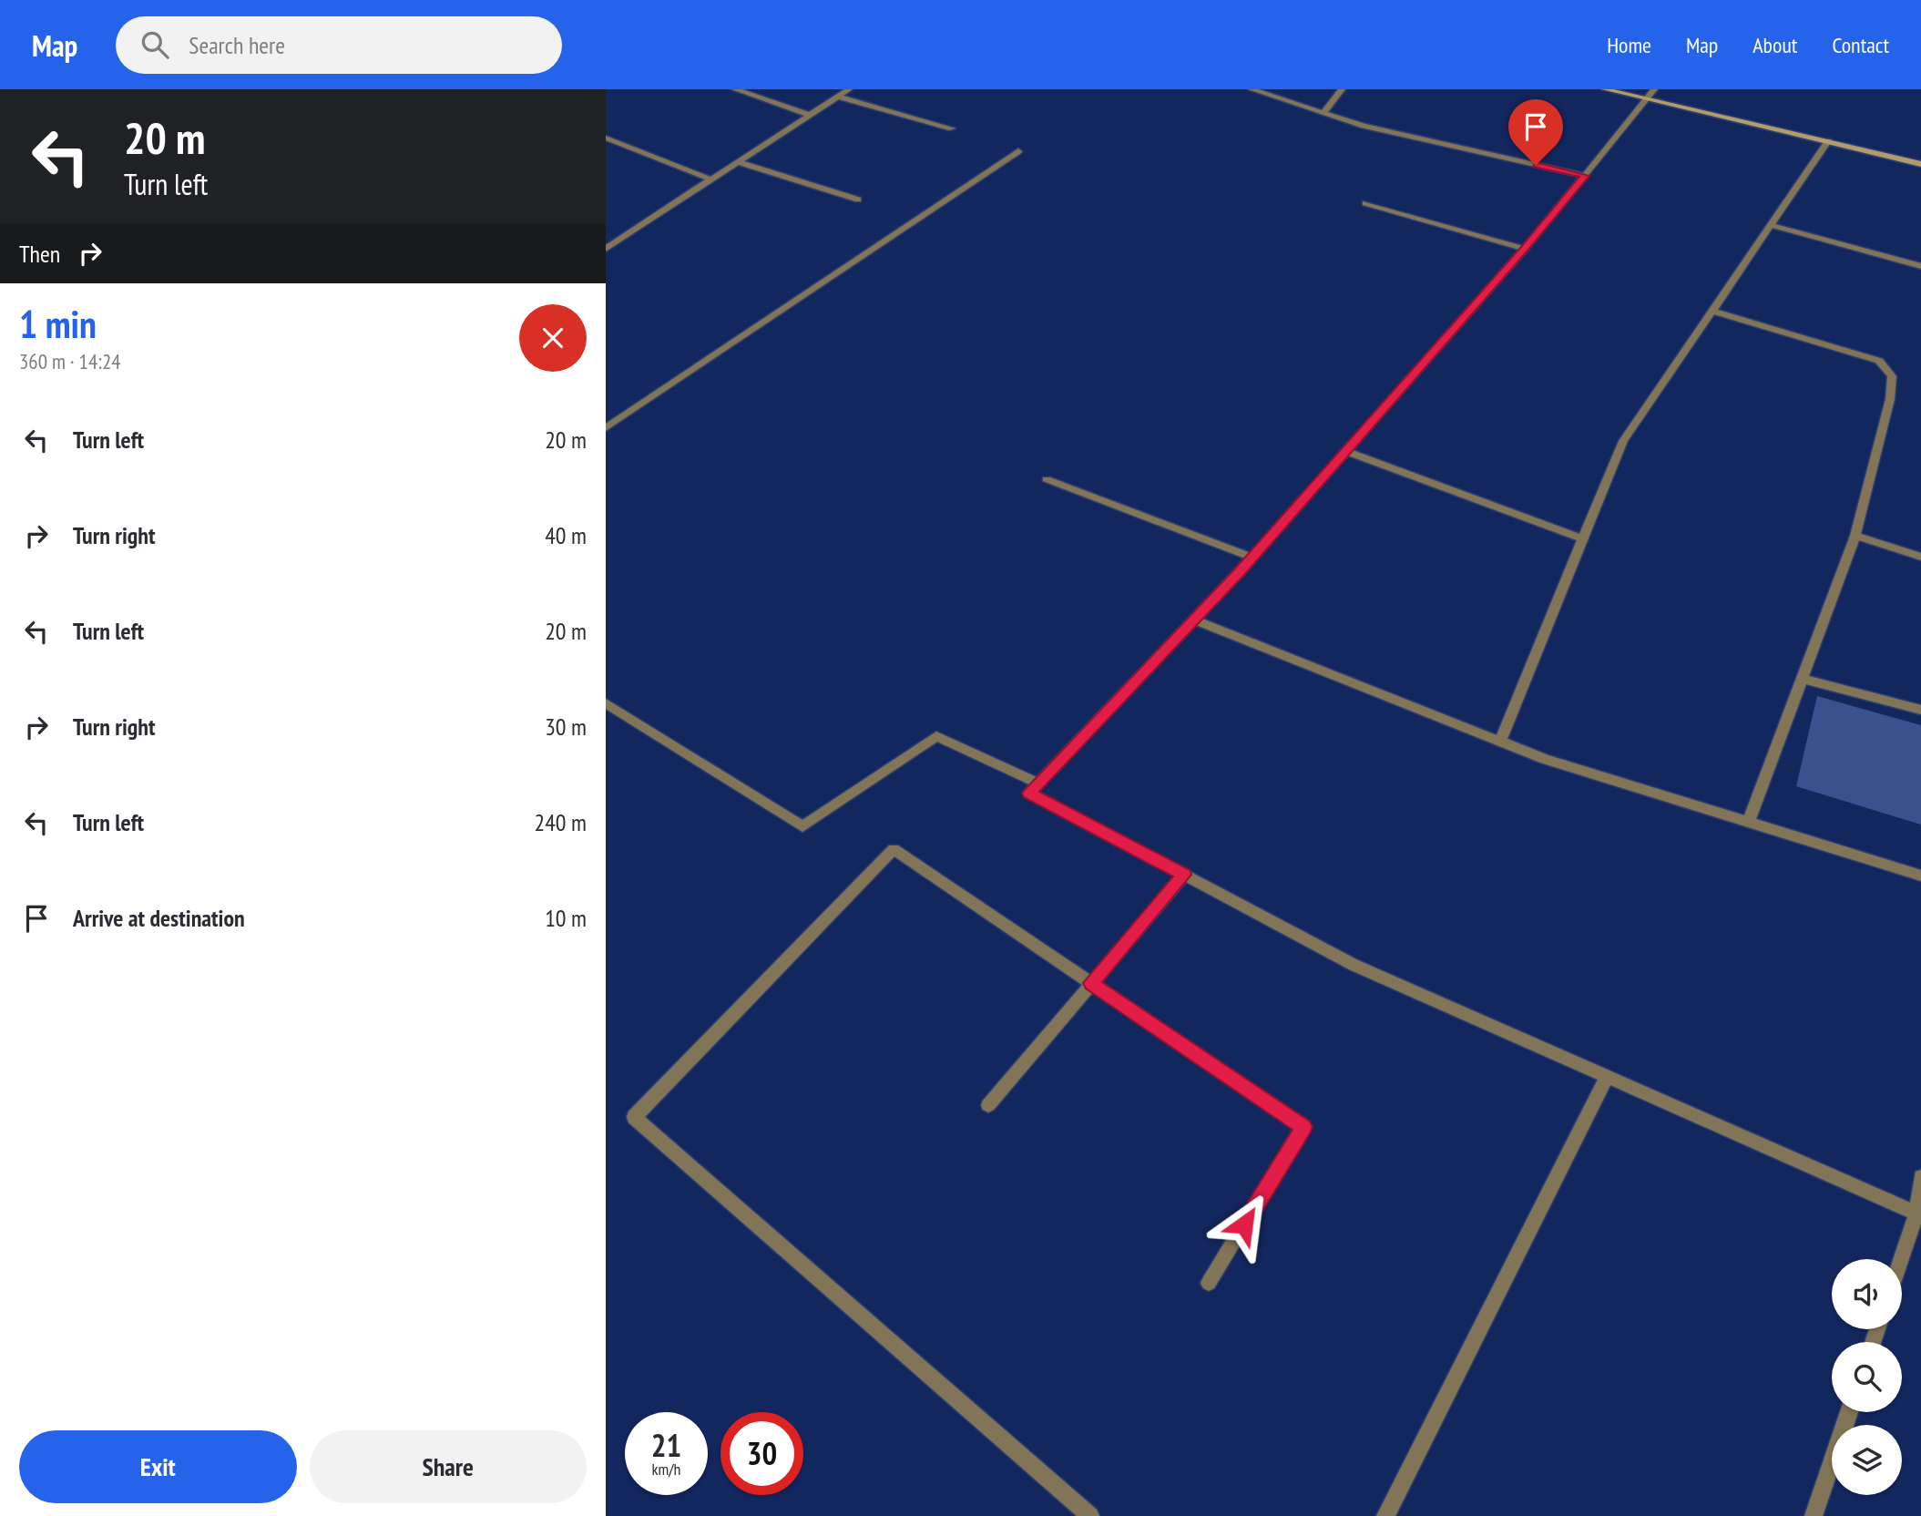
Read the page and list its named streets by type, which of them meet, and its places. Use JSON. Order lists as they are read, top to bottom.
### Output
{
  "page": {
    "header": "Map",
    "search": "Search here",
    "nav": [
      "Home",
      "Map",
      "About",
      "Contact"
    ],
    "turn": ["20 m", "Turn left"],
    "then": "Then",
    "heading": ["1 min", "360 m · 14:24"],
    "list": [
      {
        "name": "Turn left",
        "value": "20 m"
      },
      {
        "name": "Turn right",
        "value": "40 m"
      },
      {
        "name": "Turn left",
        "value": "20 m"
      },
      {
        "name": "Turn right",
        "value": "30 m"
      },
      {
        "name": "Turn left",
        "value": "240 m"
      },
      {
        "name": "Arrive at destination",
        "value": "10 m"
      }
    ],
    "speed": "21 km/h",
    "limit": "30",
    "buttons": ["Exit", "Share"]
  }
}
